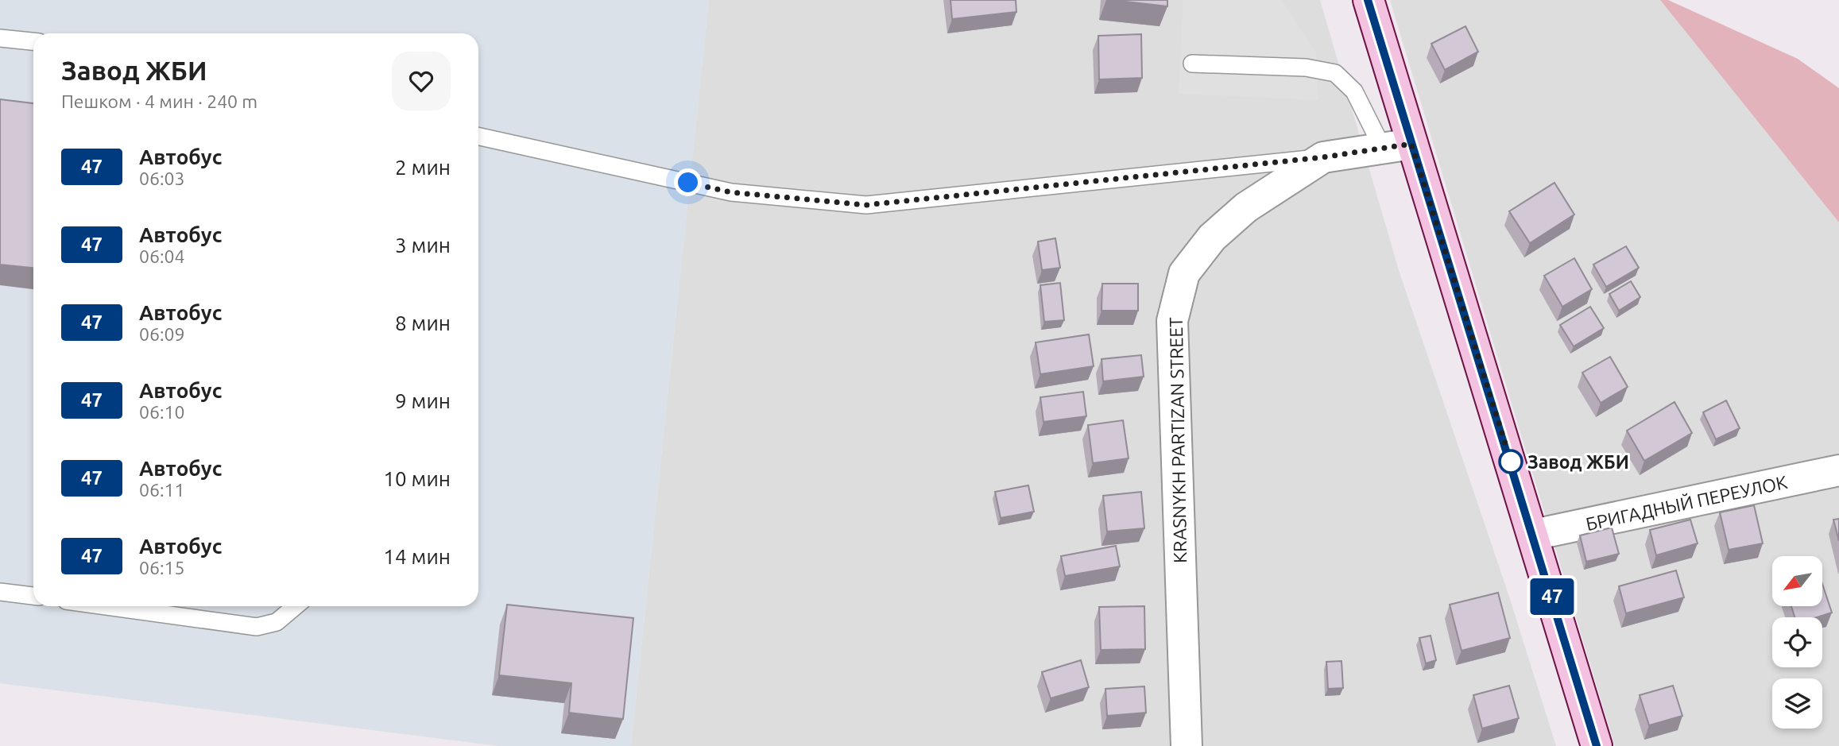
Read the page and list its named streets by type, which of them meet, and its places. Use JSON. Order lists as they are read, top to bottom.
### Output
{
  "streets": {
    "street": ["KRASNYKH PARTIZAN STREET", "БРИГАДНЫЙ ПЕРЕУЛОК"]
  },
  "places": ["Завод ЖБИ"],
  "lines": ["bus line 47"],
  "north": "bottom left",
  "page": {
    "on_map": "47",
    "heading": ["Завод ЖБИ", "Пешком · 4 мин · 240 m"],
    "list": [
      {
        "mark": "47",
        "name": "Автобус",
        "note": "06:03",
        "value": "2 мин"
      },
      {
        "mark": "47",
        "name": "Автобус",
        "note": "06:04",
        "value": "3 мин"
      },
      {
        "mark": "47",
        "name": "Автобус",
        "note": "06:09",
        "value": "8 мин"
      },
      {
        "mark": "47",
        "name": "Автобус",
        "note": "06:10",
        "value": "9 мин"
      },
      {
        "mark": "47",
        "name": "Автобус",
        "note": "06:11",
        "value": "10 мин"
      },
      {
        "mark": "47",
        "name": "Автобус",
        "note": "06:15",
        "value": "14 мин"
      }
    ]
  }
}
